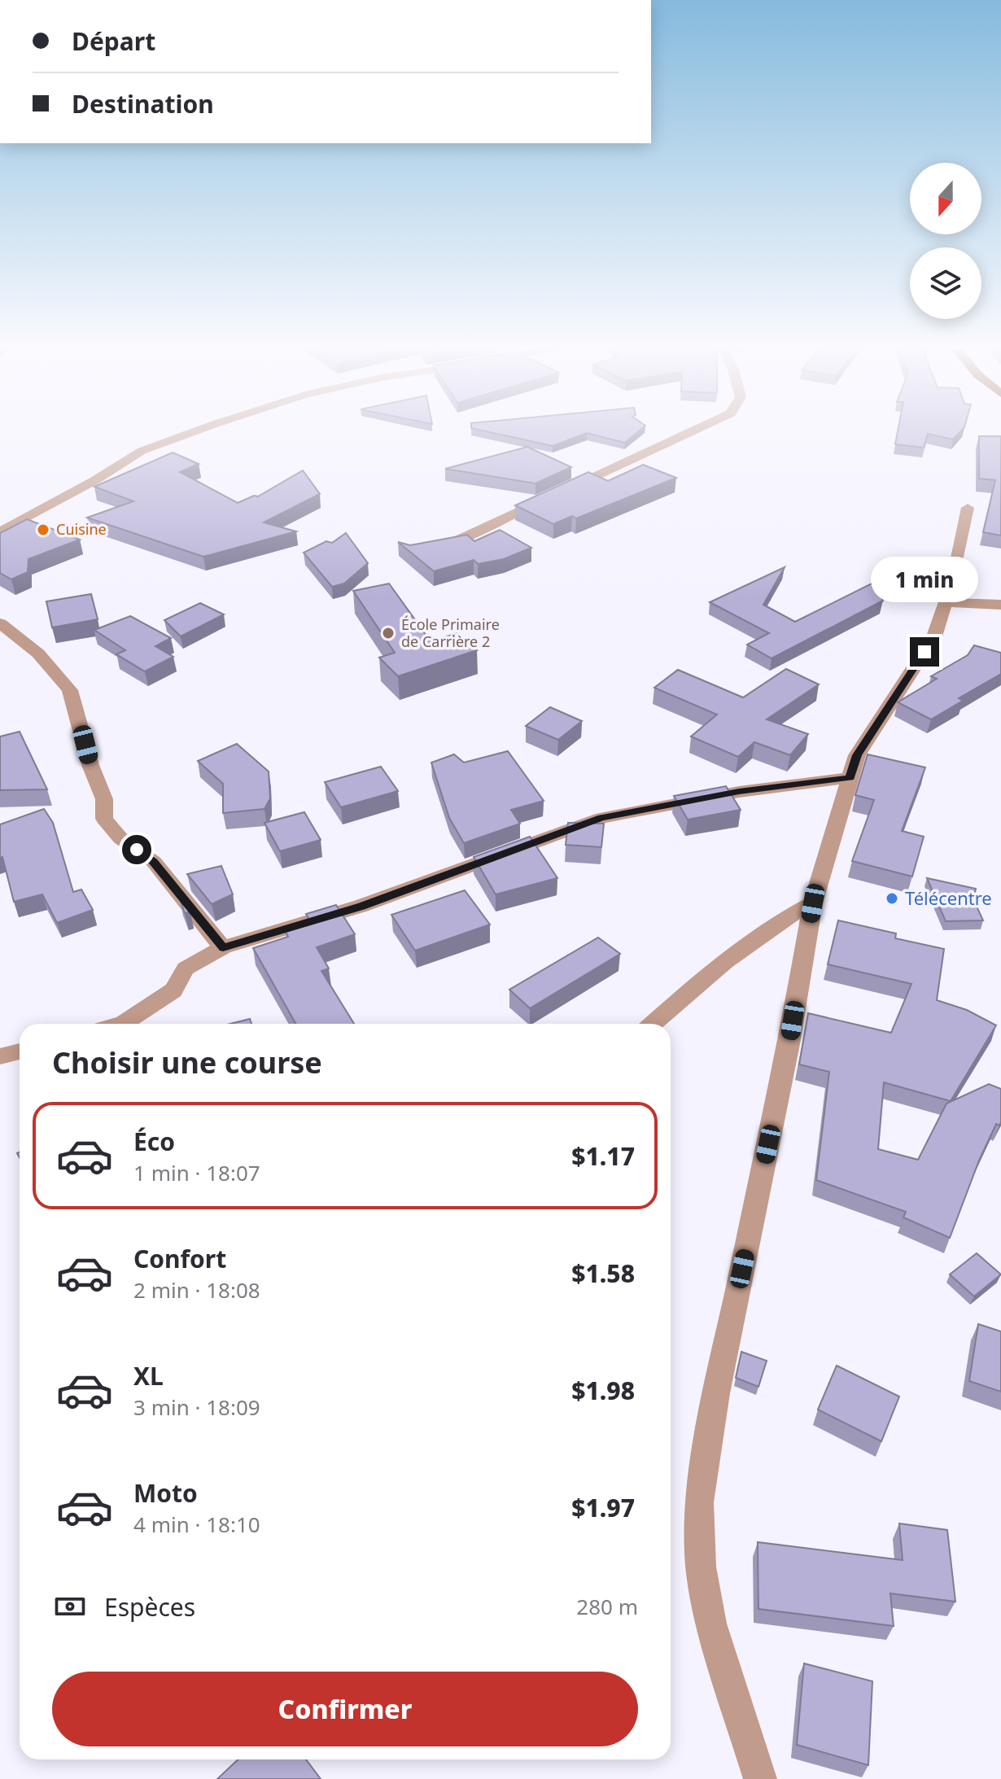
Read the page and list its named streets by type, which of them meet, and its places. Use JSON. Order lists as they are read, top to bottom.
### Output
{
  "places": ["Cuisine", "École Primaire de Carrière 2", "Télécentre"],
  "north": "bottom",
  "page": {
    "banner": ["Départ", "Destination"],
    "bubble": "1 min",
    "heading": "Choisir une course",
    "list": [
      {
        "name": "Éco",
        "note": "1 min · 18:07",
        "value": "$1.17"
      },
      {
        "name": "Confort",
        "note": "2 min · 18:08",
        "value": "$1.58"
      },
      {
        "name": "XL",
        "note": "3 min · 18:09",
        "value": "$1.98"
      },
      {
        "name": "Moto",
        "note": "4 min · 18:10",
        "value": "$1.97"
      }
    ],
    "pay": ["Espèces", "280 m"],
    "buttons": "Confirmer"
  }
}
